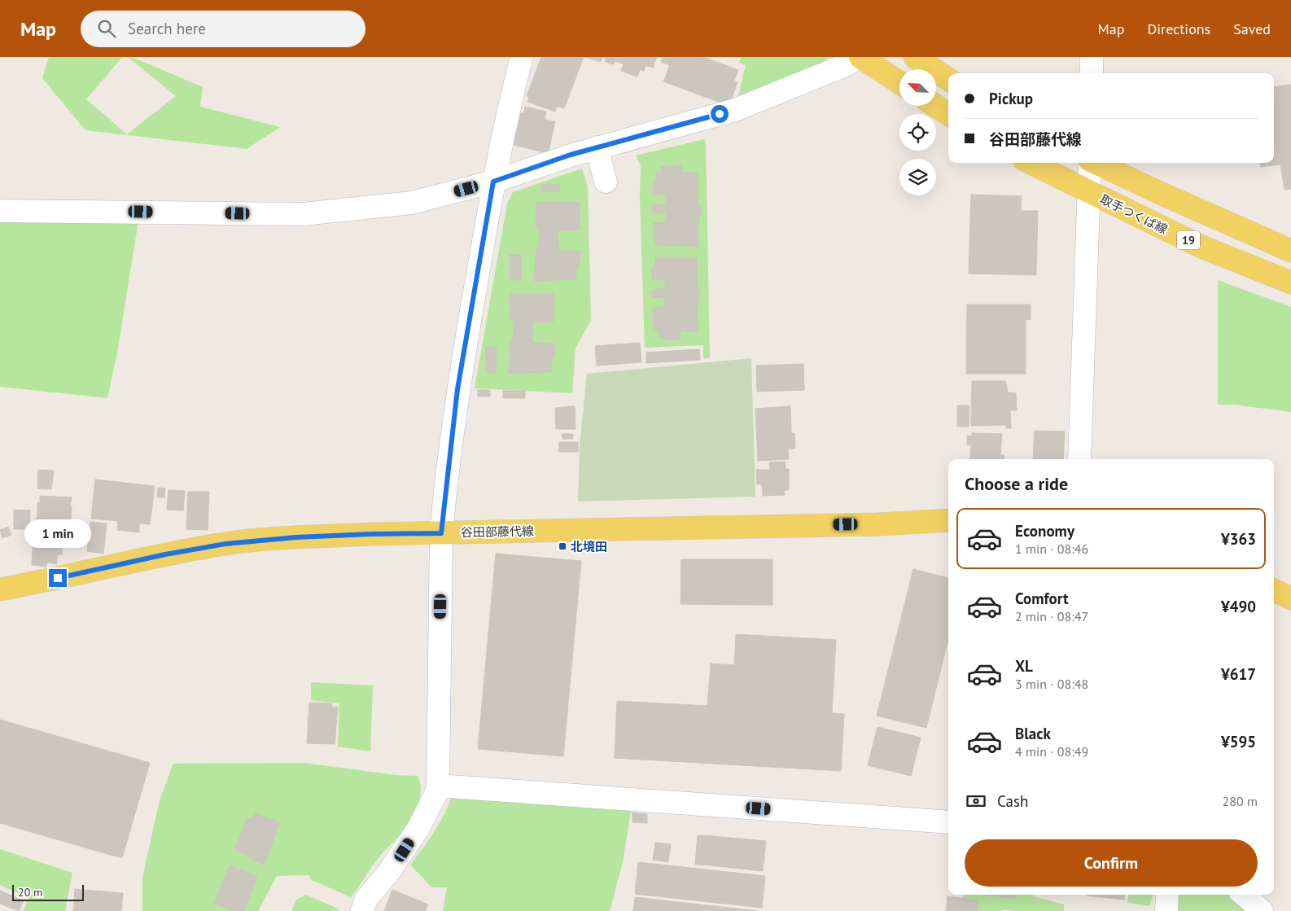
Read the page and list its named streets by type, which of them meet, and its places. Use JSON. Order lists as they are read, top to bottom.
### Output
{
  "streets": {
    "main road": ["取手つくば線", "19", "谷田部藤代線"]
  },
  "places": {
    "transit": ["北境田"]
  },
  "scale_bar": "20 m",
  "north": "top left",
  "page": {
    "header": "Map",
    "search": "Search here",
    "nav": ["Map", "Directions", "Saved"],
    "banner": ["Pickup", "谷田部藤代線"],
    "heading": "Choose a ride",
    "list": [
      {
        "name": "Economy",
        "note": "1 min · 08:46",
        "value": "¥363"
      },
      {
        "name": "Comfort",
        "note": "2 min · 08:47",
        "value": "¥490"
      },
      {
        "name": "XL",
        "note": "3 min · 08:48",
        "value": "¥617"
      },
      {
        "name": "Black",
        "note": "4 min · 08:49",
        "value": "¥595"
      }
    ],
    "bubble": "1 min",
    "pay": ["Cash", "280 m"],
    "buttons": "Confirm",
    "scale": "20 m"
  }
}
